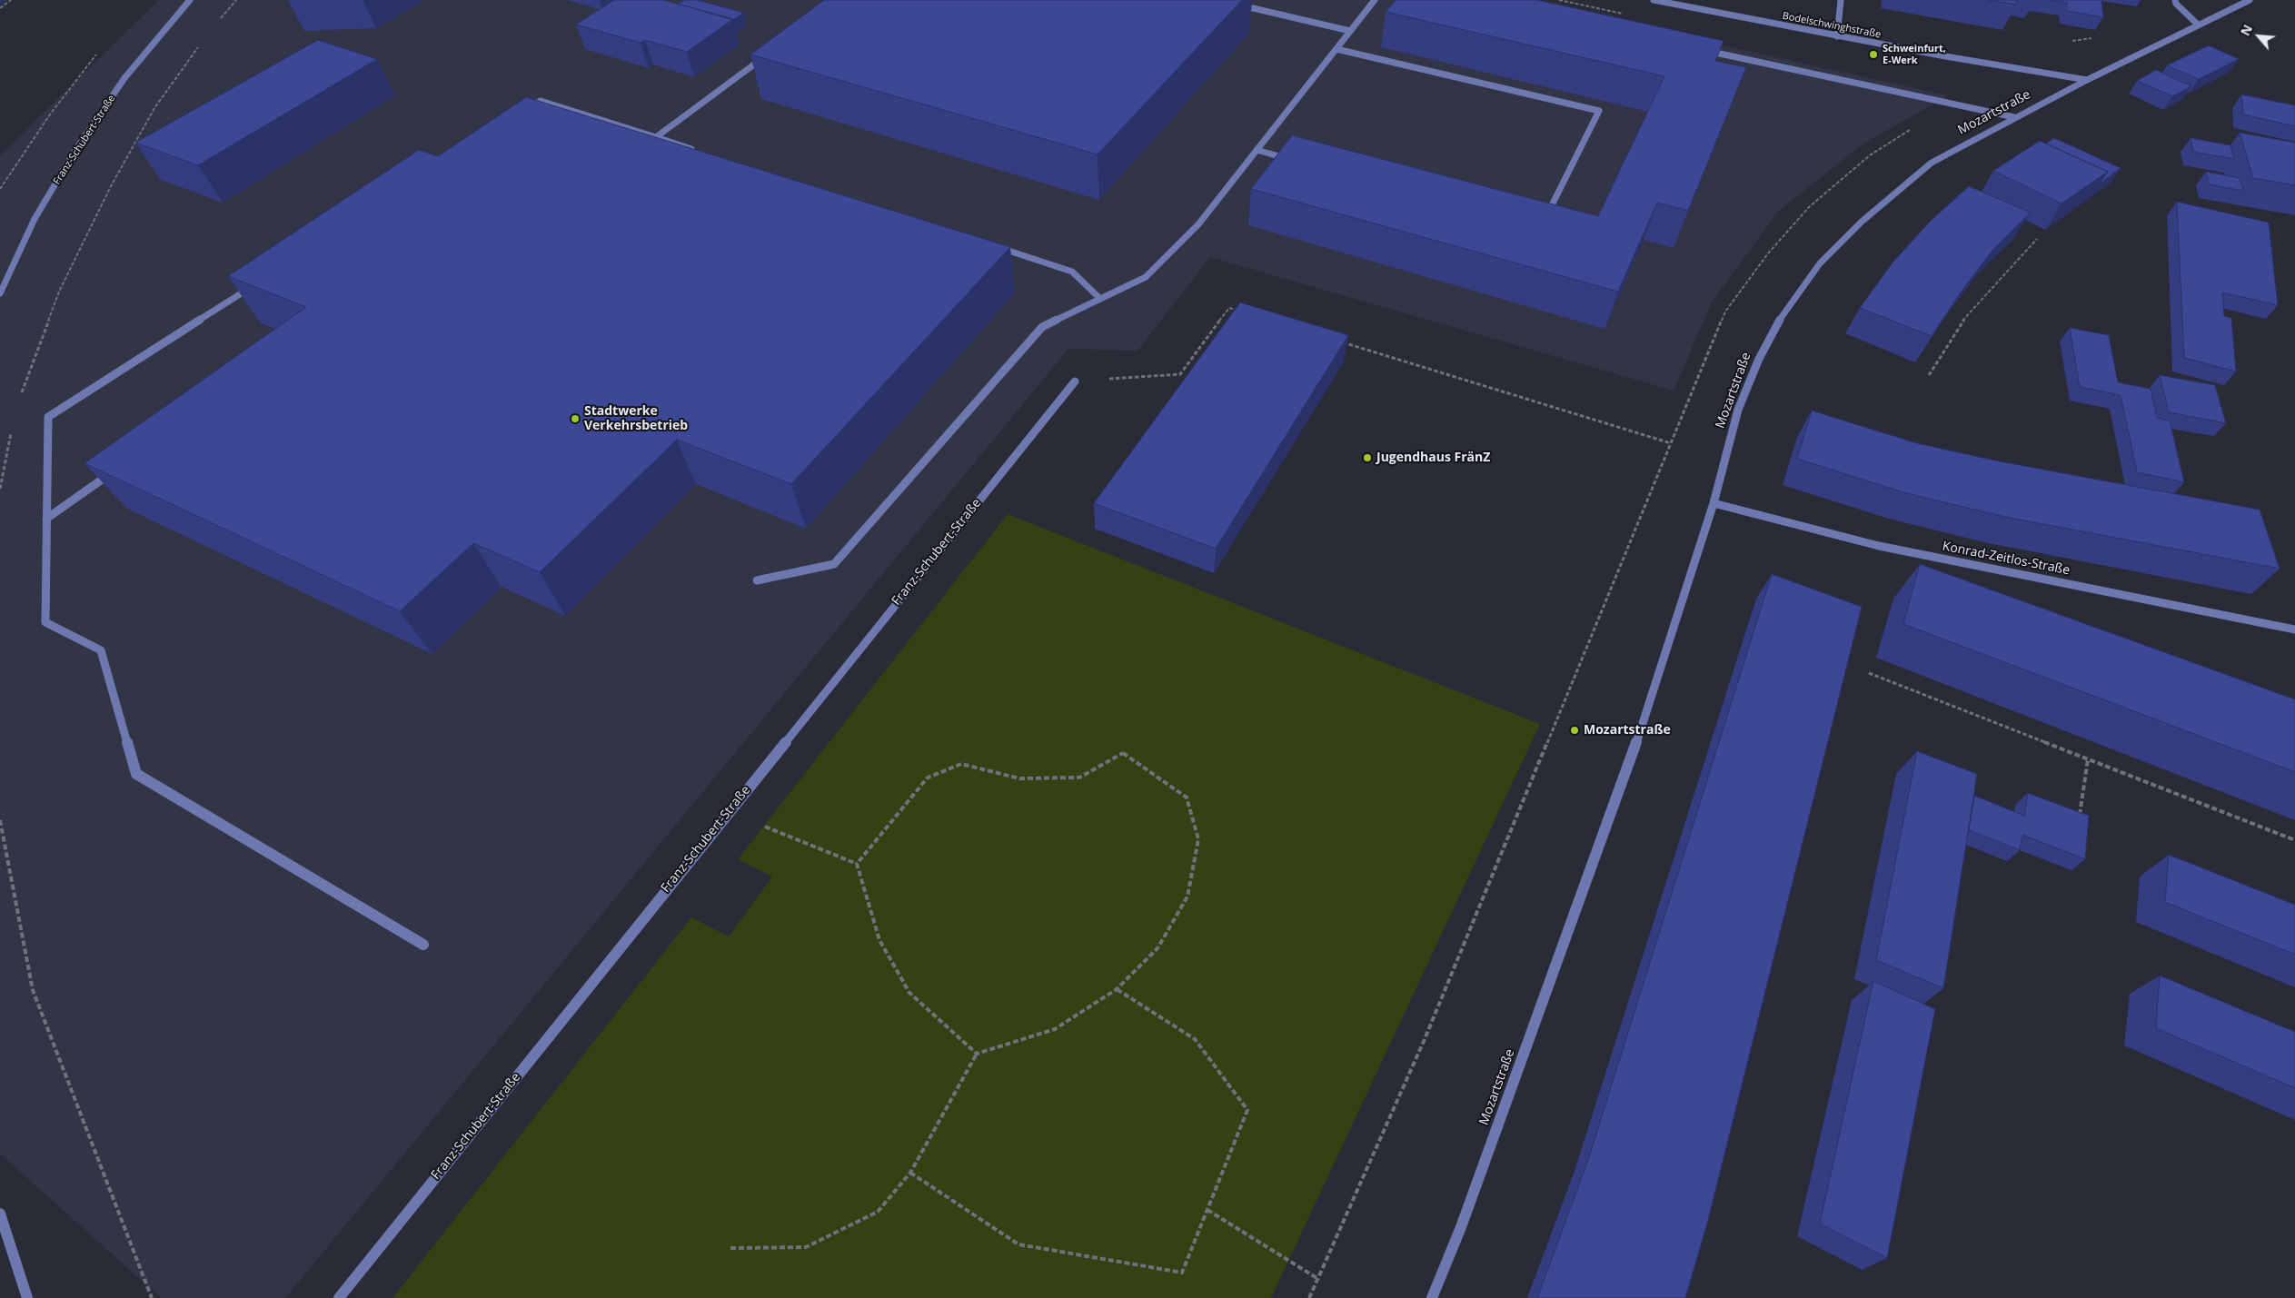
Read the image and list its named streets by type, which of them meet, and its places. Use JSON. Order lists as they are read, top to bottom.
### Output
{
  "streets": {
    "street": [
      "Bodelschwinghstraße",
      "Mozartstraße",
      "Franz-Schubert-Straße",
      "Konrad-Zeitlos-Straße"
    ]
  },
  "crossings": [
    ["Bodelschwinghstraße", "Mozartstraße"],
    ["Mozartstraße", "Konrad-Zeitlos-Straße"]
  ],
  "places": [
    "Schweinfurt, E-Werk",
    "Stadtwerke Verkehrsbetrieb",
    "Jugendhaus FränZ",
    "Mozartstraße"
  ],
  "north": "top left"
}
